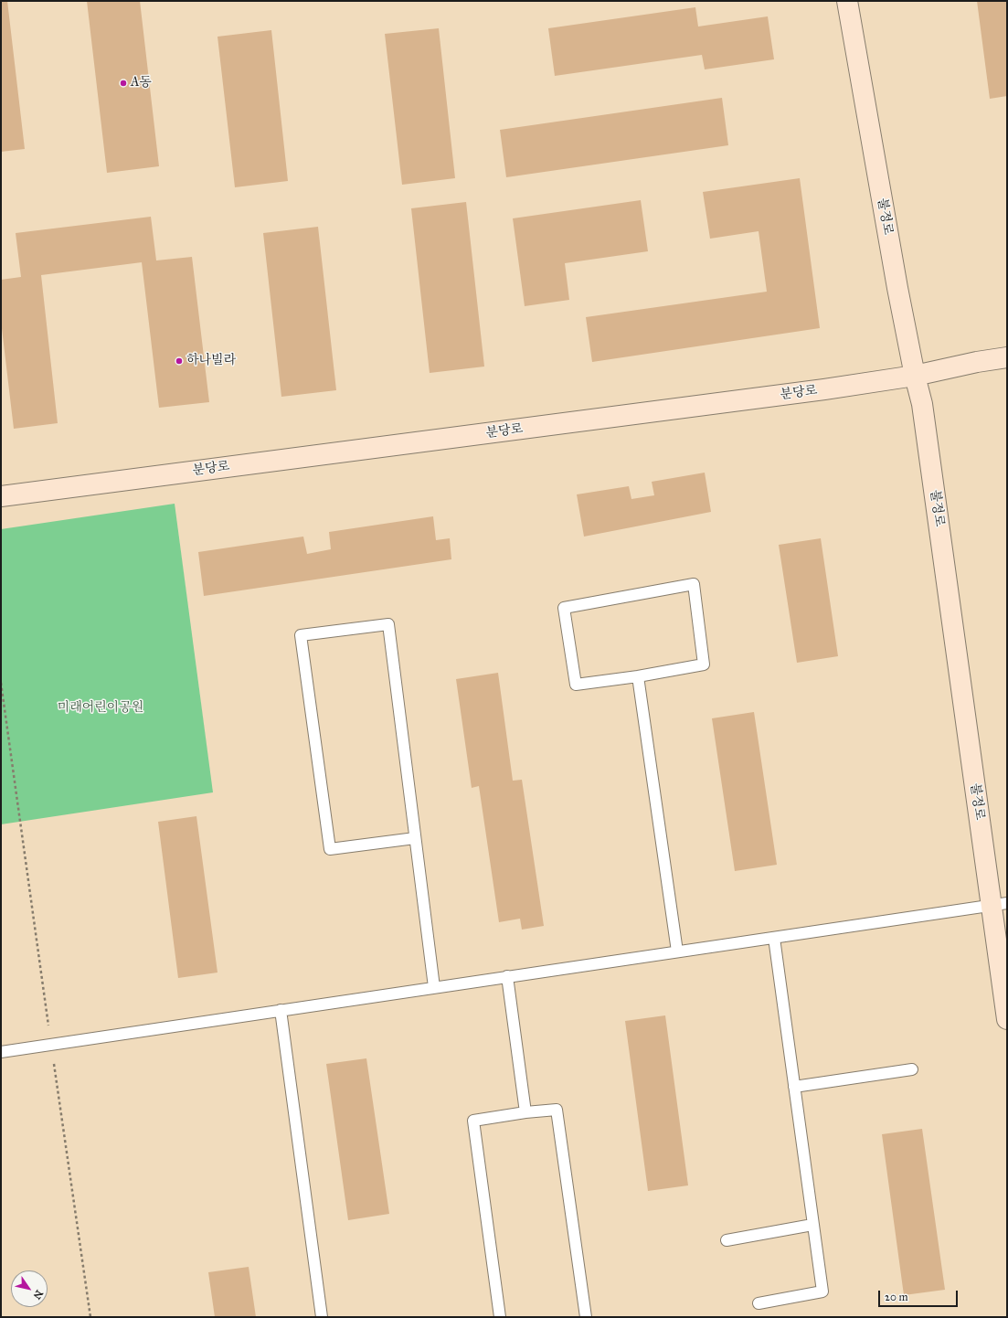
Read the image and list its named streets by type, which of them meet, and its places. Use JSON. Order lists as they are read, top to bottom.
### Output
{
  "streets": {
    "main road": ["불정로", "분당로"]
  },
  "crossings": [
    ["불정로", "분당로"]
  ],
  "parks": ["미래어린이공원"],
  "places": ["A동", "하나빌라"],
  "scale_bar": "20 m",
  "north": "bottom right"
}
